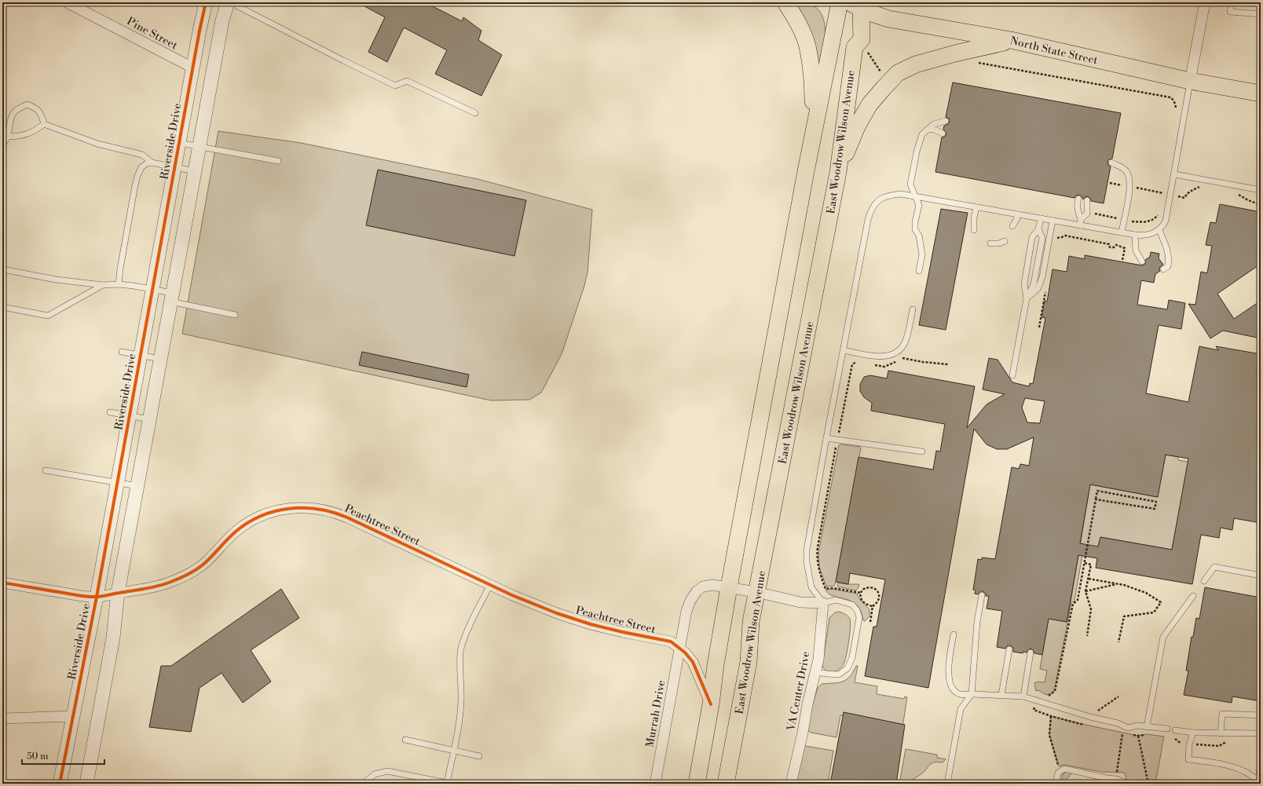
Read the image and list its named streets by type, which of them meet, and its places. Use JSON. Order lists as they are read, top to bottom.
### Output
{
  "streets": {
    "main road": ["North State Street", "East Woodrow Wilson Avenue"],
    "street": [
      "Pine Street",
      "Riverside Drive",
      "Peachtree Street",
      "VA Center Drive",
      "Murrah Drive"
    ]
  },
  "crossings": [
    ["Pine Street", "Riverside Drive"],
    ["Riverside Drive", "Peachtree Street"],
    ["Peachtree Street", "Murrah Drive"]
  ],
  "scale_bar": "50 m"
}
